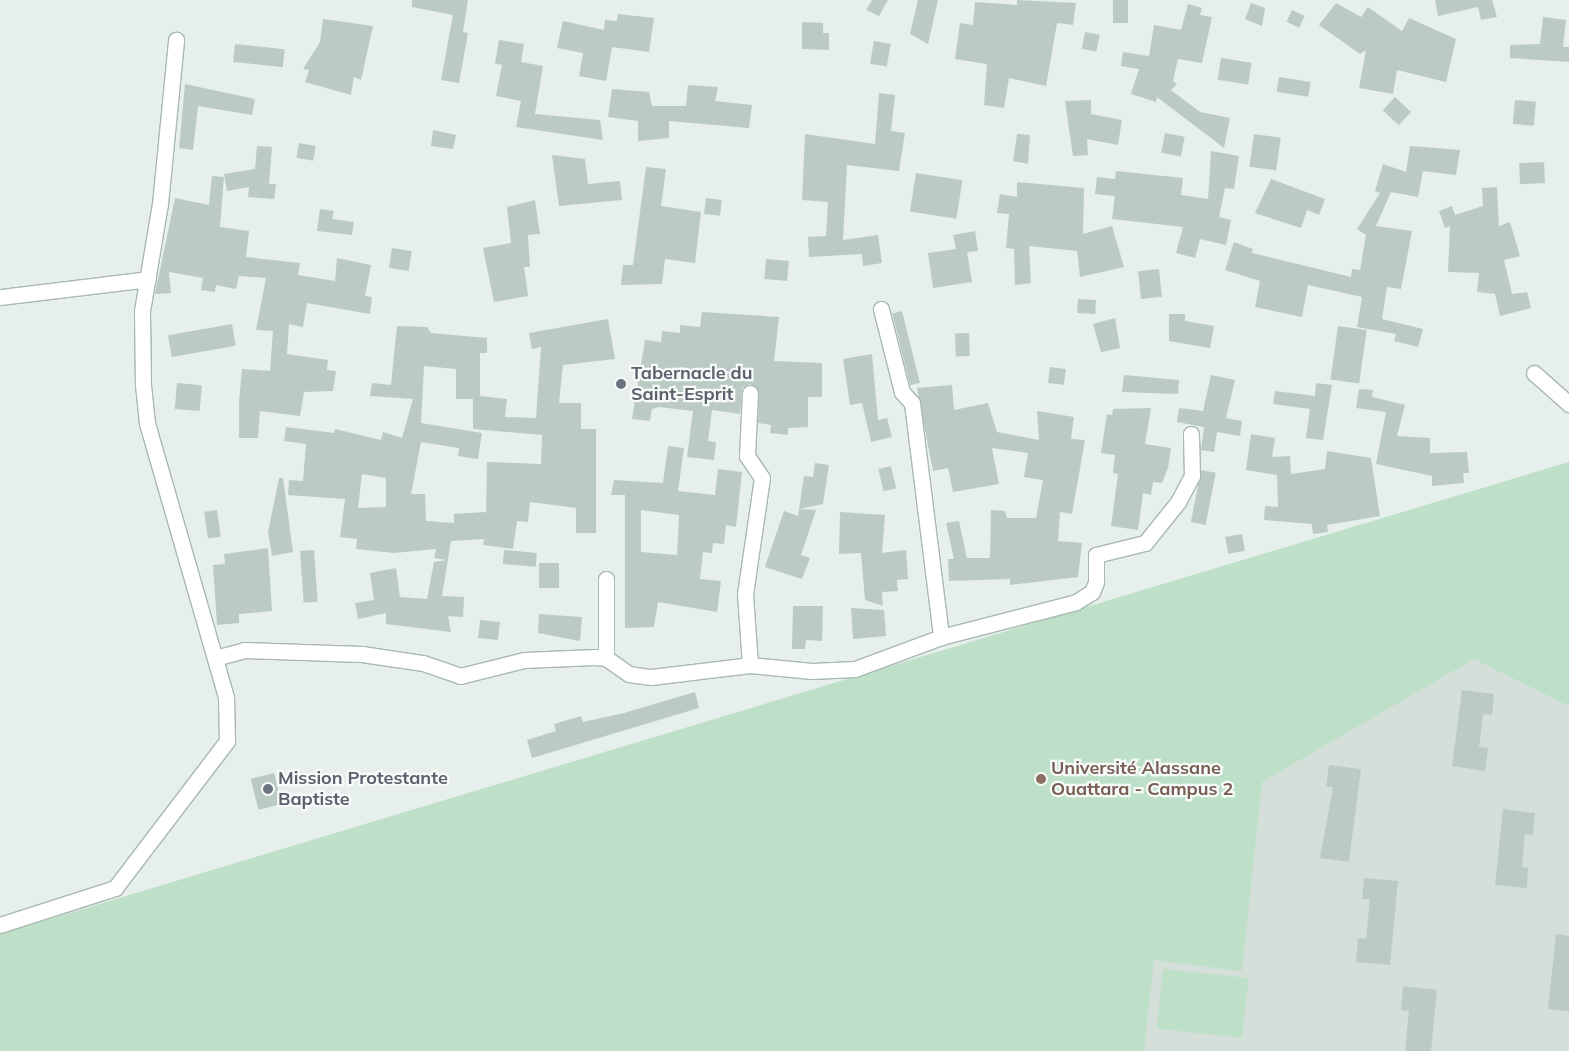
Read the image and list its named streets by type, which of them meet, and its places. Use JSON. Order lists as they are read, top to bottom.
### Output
{
  "places": ["Tabernacle du Saint-Esprit", "Université Alassane Ouattara - Campus 2", "Mission Protestante Baptiste"]
}
